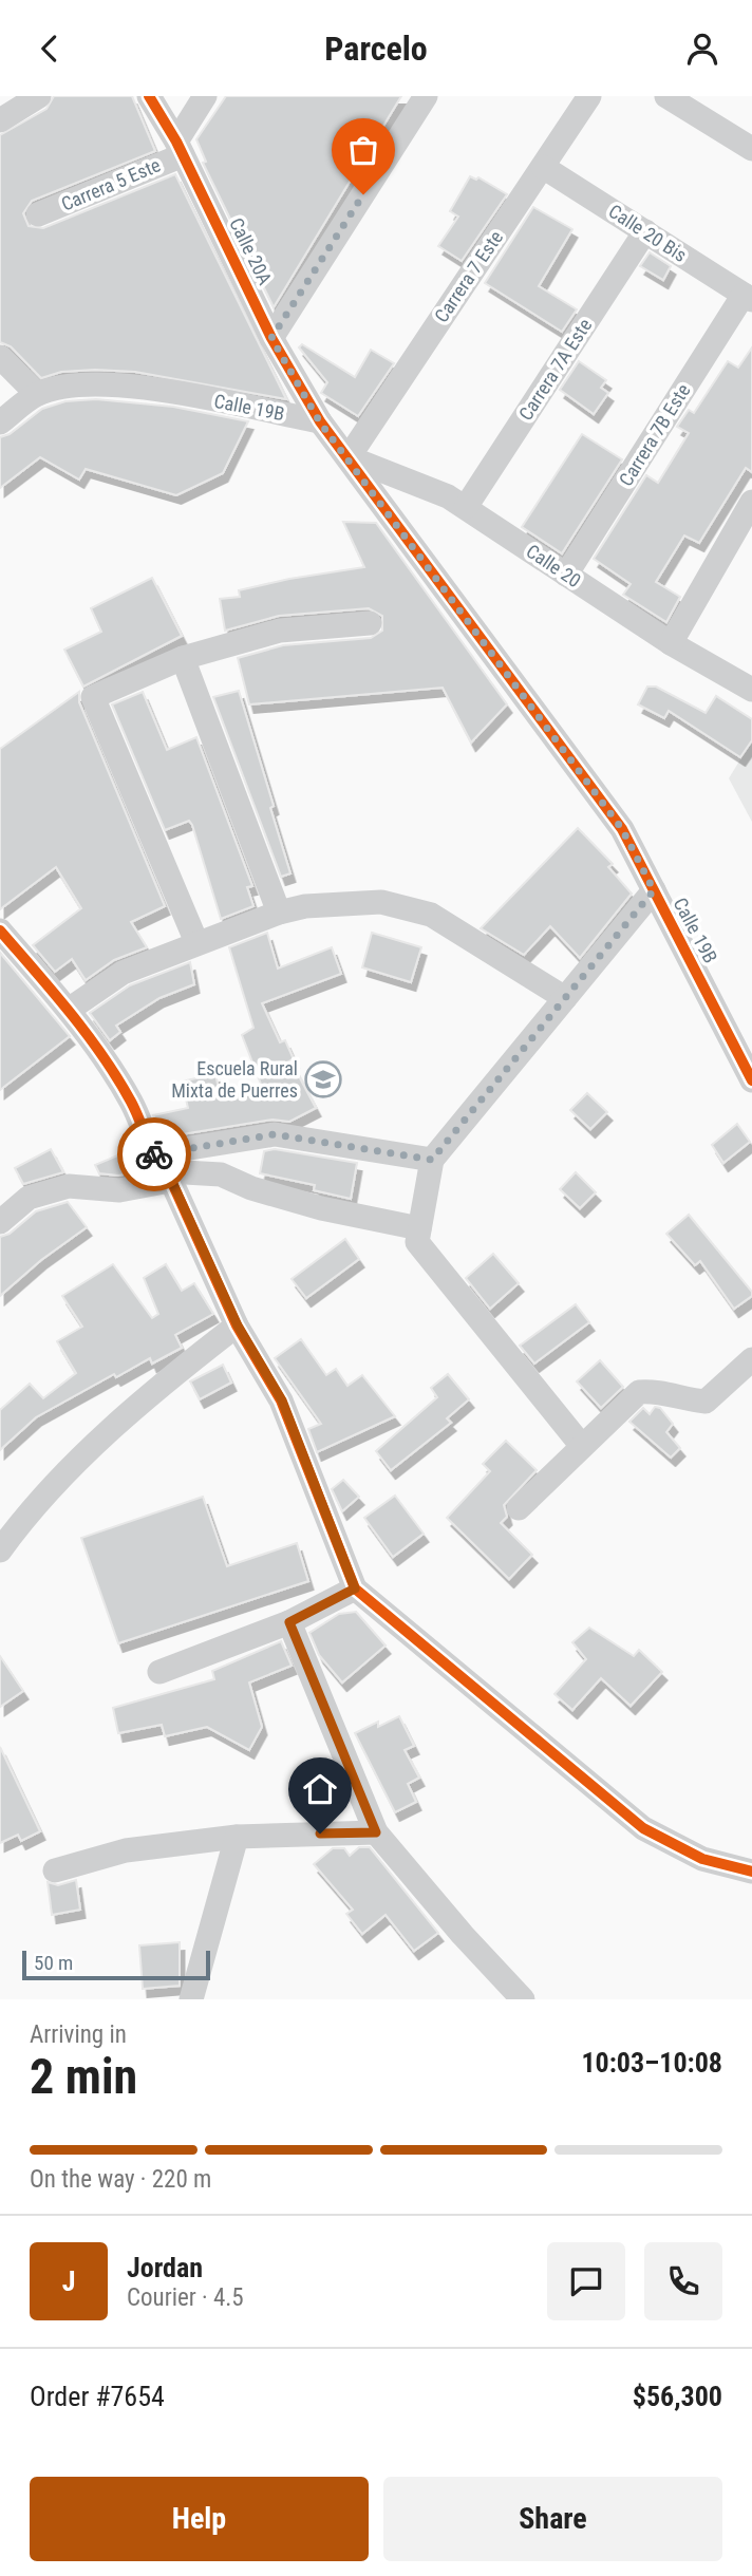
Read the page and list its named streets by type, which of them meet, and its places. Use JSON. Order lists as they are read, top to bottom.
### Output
{
  "streets": {
    "street": [
      "Carrera 5 Este",
      "Calle 20 Bis",
      "Calle 20A",
      "Carrera 7 Este",
      "Carrera 7A Este",
      "Calle 19B",
      "Carrera 7B Este",
      "Calle 20"
    ]
  },
  "crossings": [
    ["Carrera 5 Este", "Calle 20A"],
    ["Calle 20 Bis", "Carrera 7 Este"],
    ["Calle 20 Bis", "Carrera 7A Este"],
    ["Calle 20 Bis", "Carrera 7B Este"],
    ["Calle 20A", "Calle 19B"],
    ["Carrera 7 Este", "Calle 19B"],
    ["Carrera 7 Este", "Calle 20"],
    ["Carrera 7A Este", "Calle 20"],
    ["Calle 19B", "Calle 20"],
    ["Carrera 7B Este", "Calle 20"]
  ],
  "places": {
    "school or university": ["Escuela Rural Mixta de Puerres"]
  },
  "scale_bar": "50 m",
  "page": {
    "header": "Parcelo",
    "scale": "50 m",
    "heading": ["2 min", "Arriving in", "10:03–10:08"],
    "panel": [
      "Jordan",
      "Courier · 4.5",
      "Order #7654",
      "$56,300"
    ],
    "bar": "On the way · 220 m",
    "round": "J",
    "buttons": ["Help", "Share"]
  }
}
